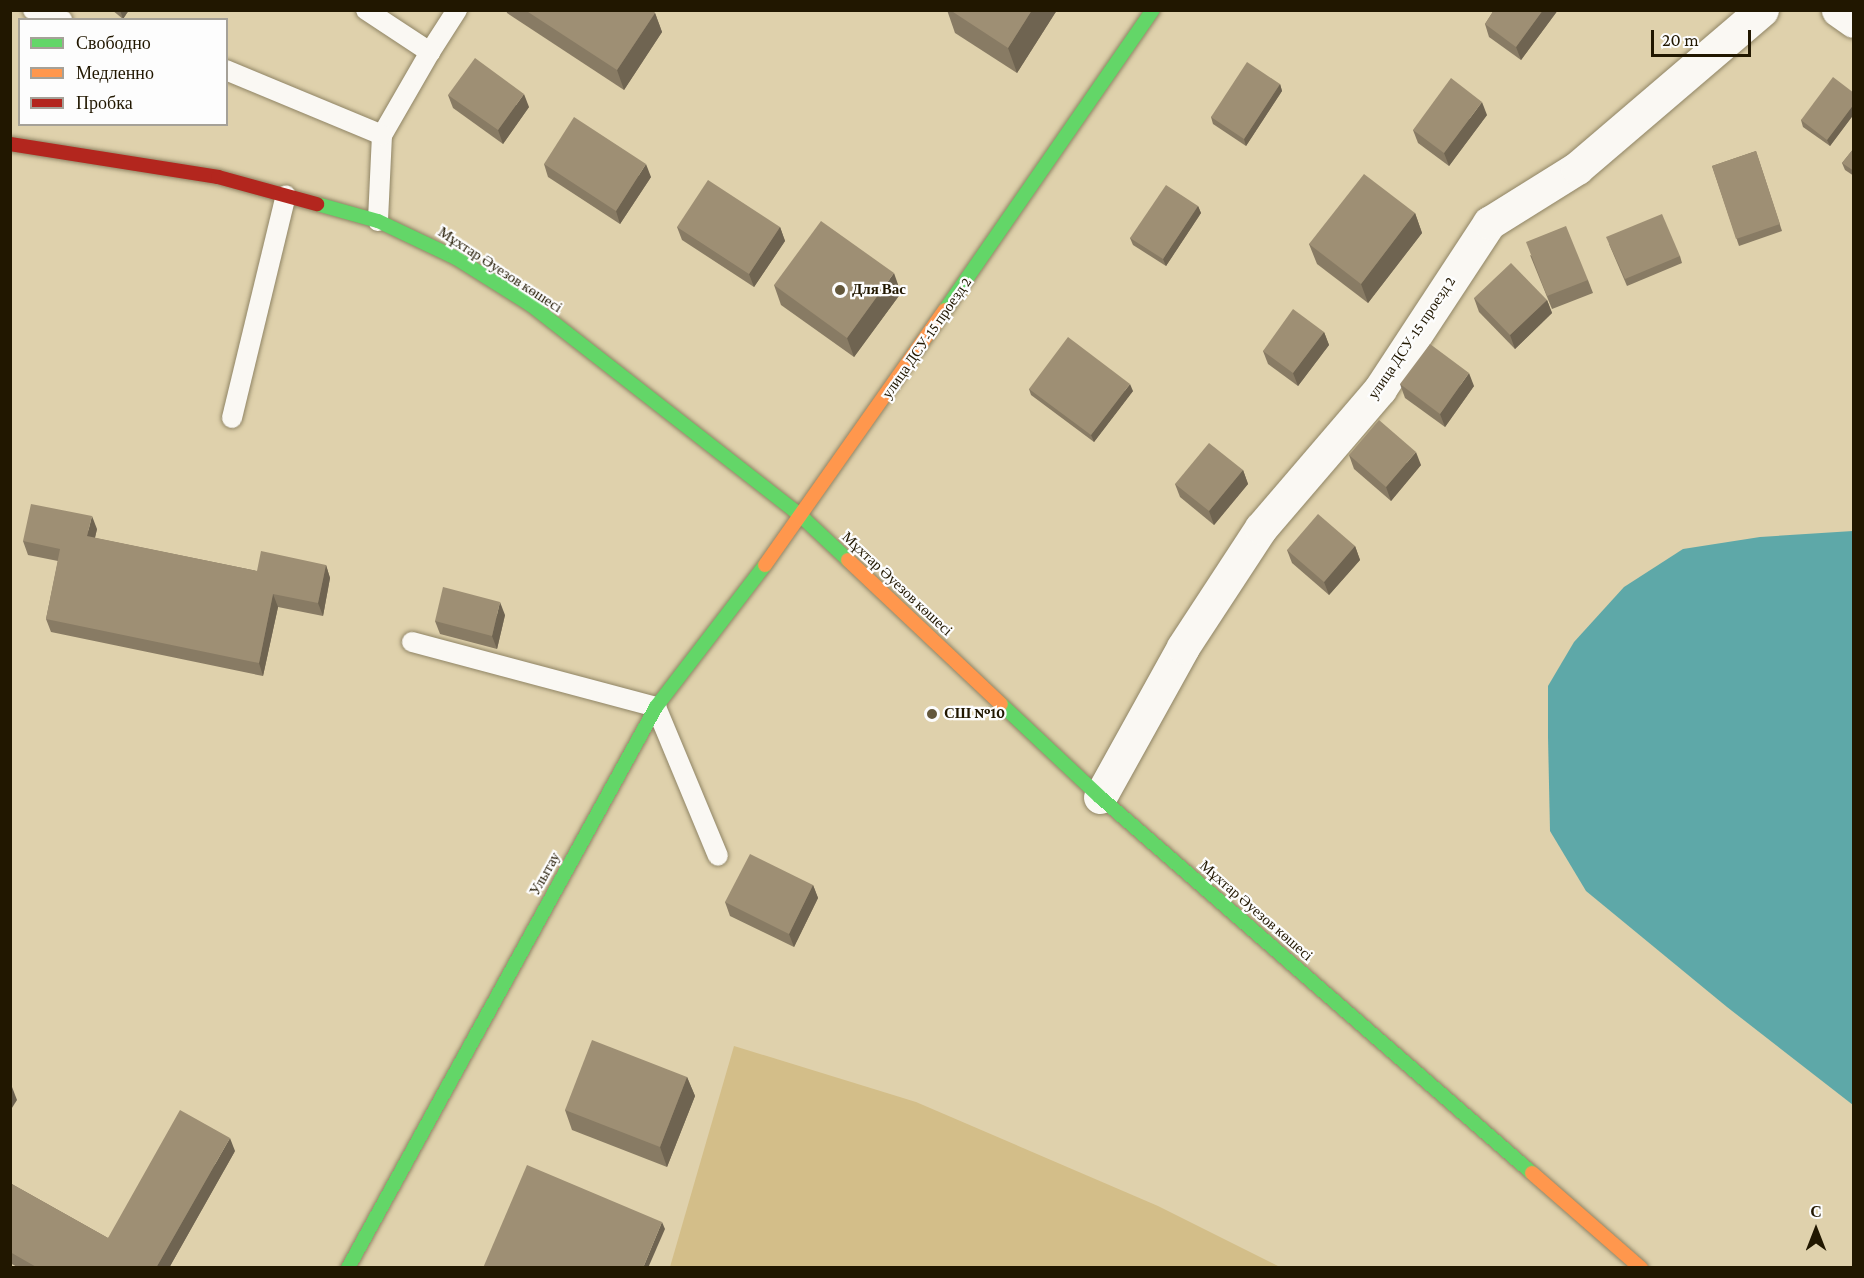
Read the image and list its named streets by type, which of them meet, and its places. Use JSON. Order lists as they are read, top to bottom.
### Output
{
  "streets": {
    "main road": ["Мұхтар Әуезов көшесі", "улица ДСУ-15 проезд 2", "Улытау"]
  },
  "crossings": [
    ["Мұхтар Әуезов көшесі", "улица ДСУ-15 проезд 2"],
    ["Мұхтар Әуезов көшесі", "Улытау"],
    ["улица ДСУ-15 проезд 2", "Улытау"]
  ],
  "places": ["Для Вас", "СШ №10"],
  "legend": ["Свободно", "Медленно", "Пробка"],
  "scale_bar": "20 m",
  "north": "top"
}
